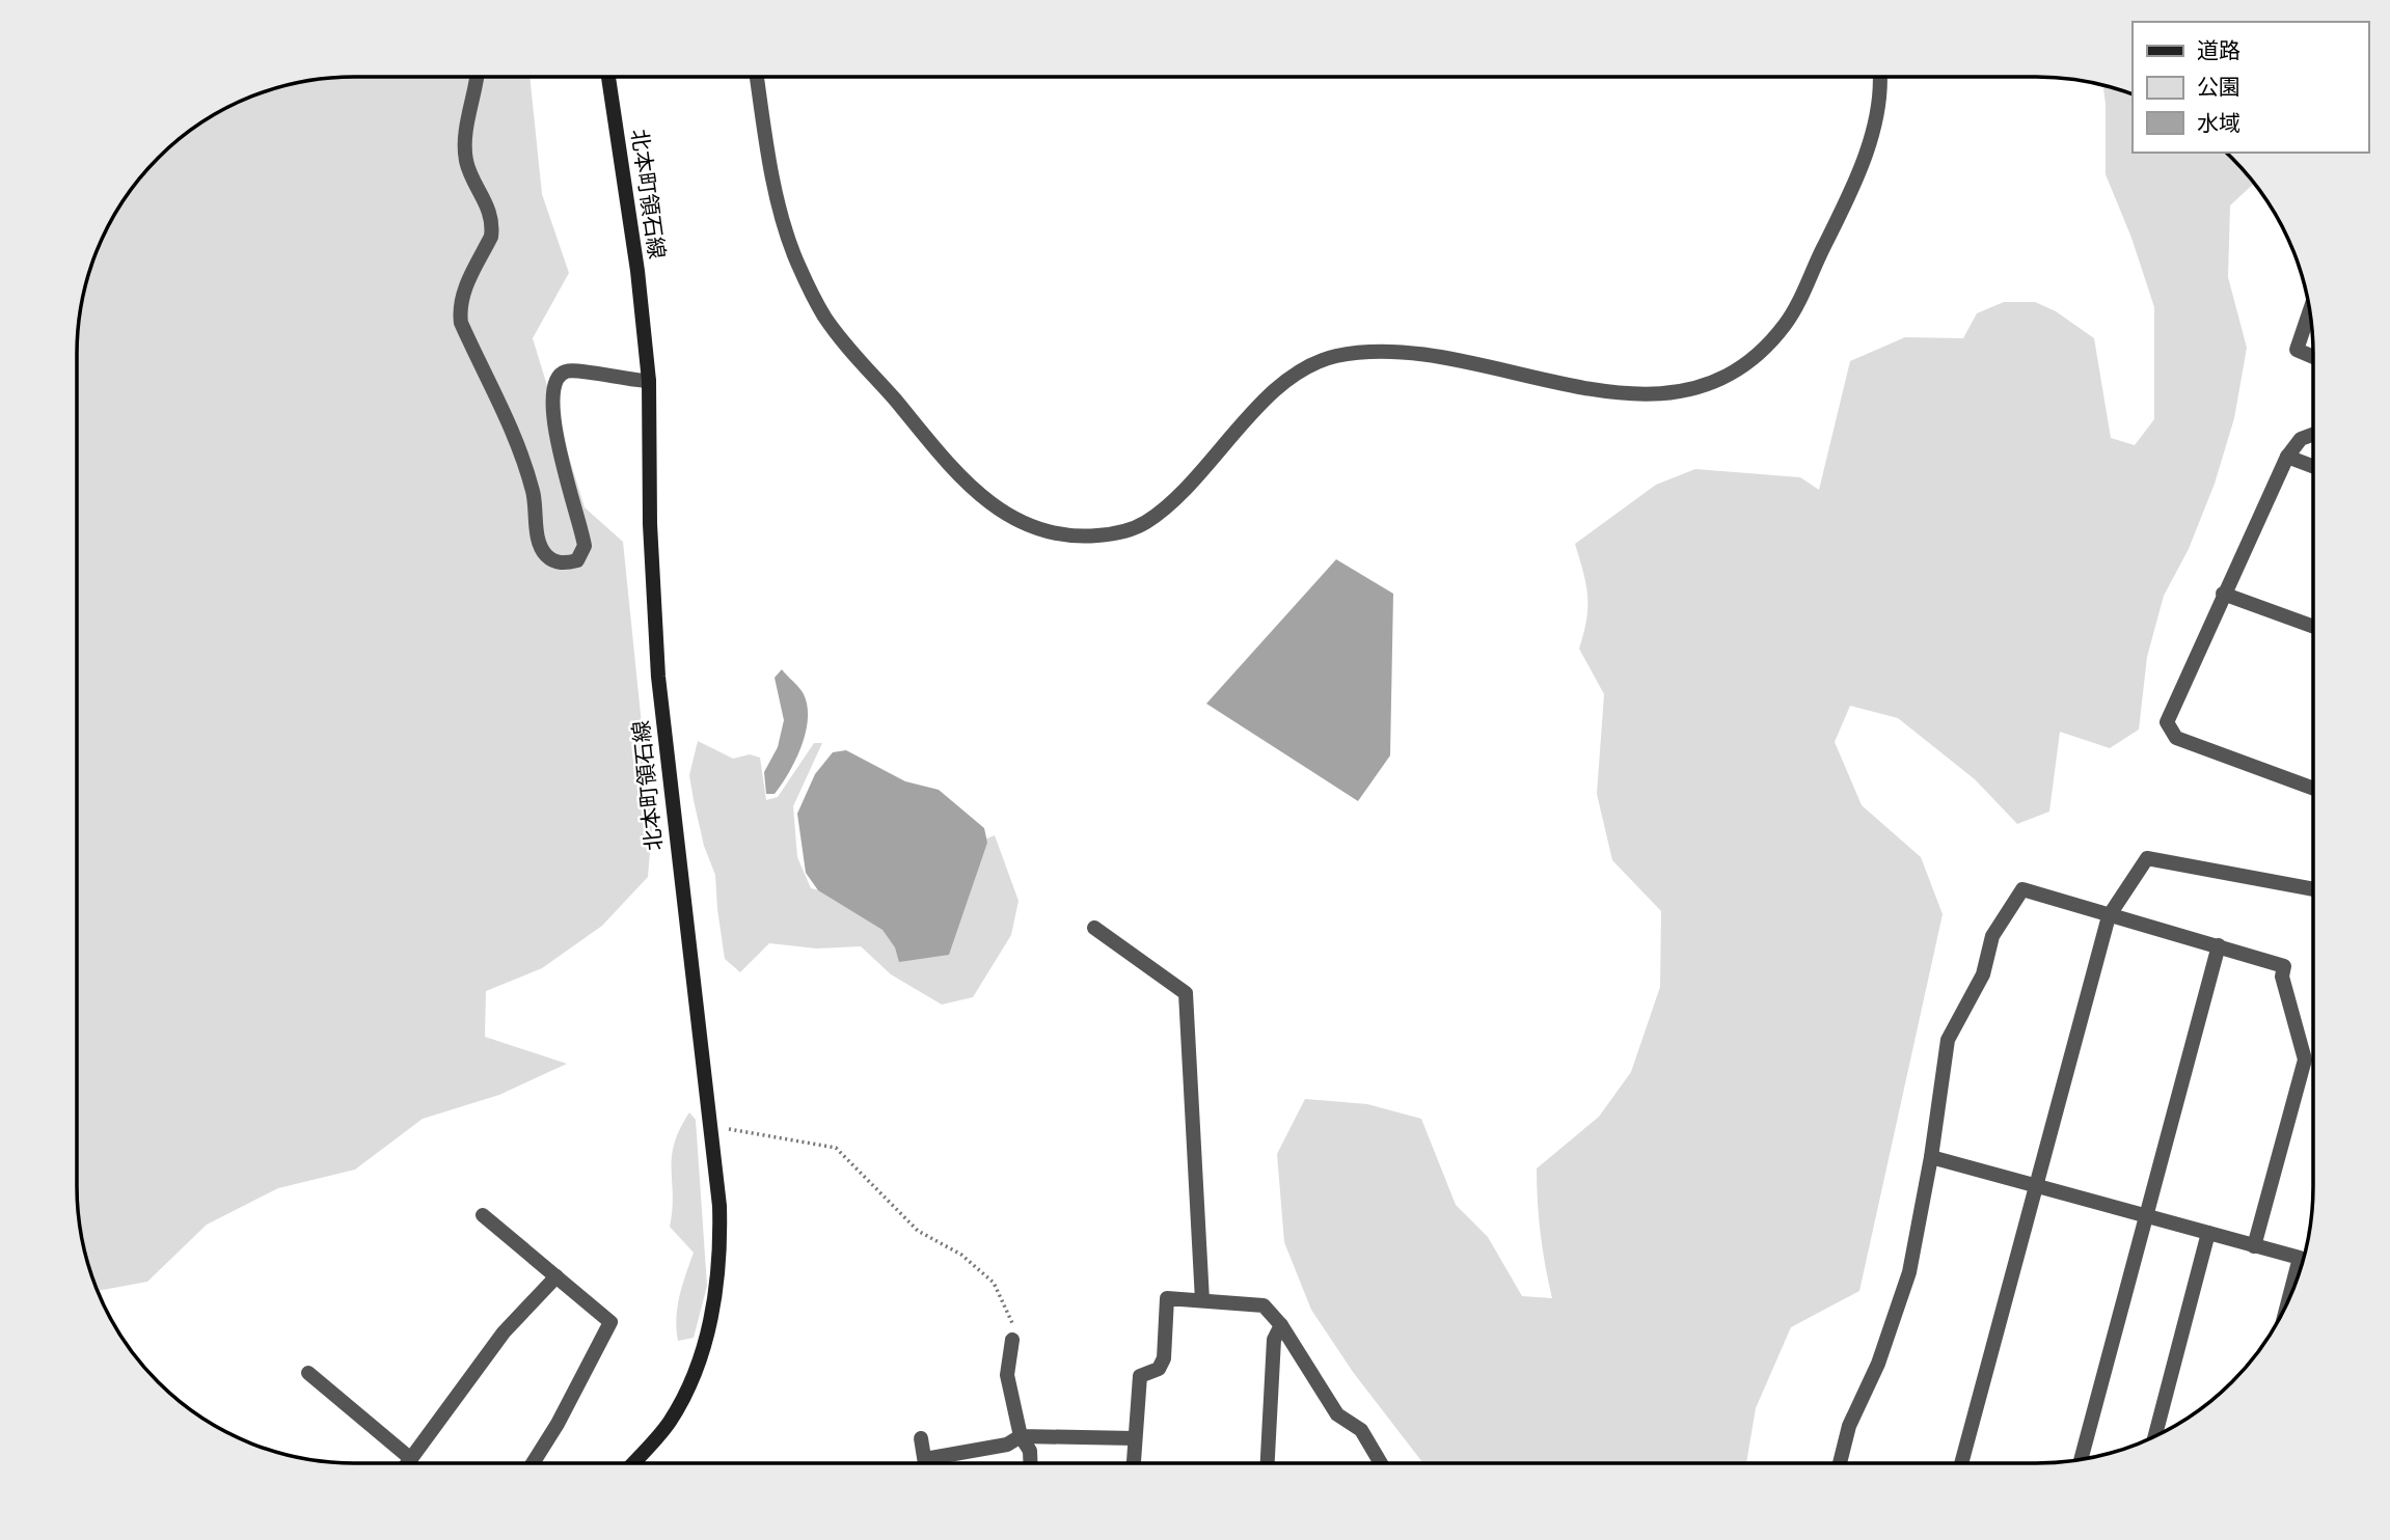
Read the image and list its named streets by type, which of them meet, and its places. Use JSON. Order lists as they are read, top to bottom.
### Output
{
  "streets": {
    "main road": ["北本町領石線"]
  },
  "legend": ["道路", "公園", "水域"]
}
